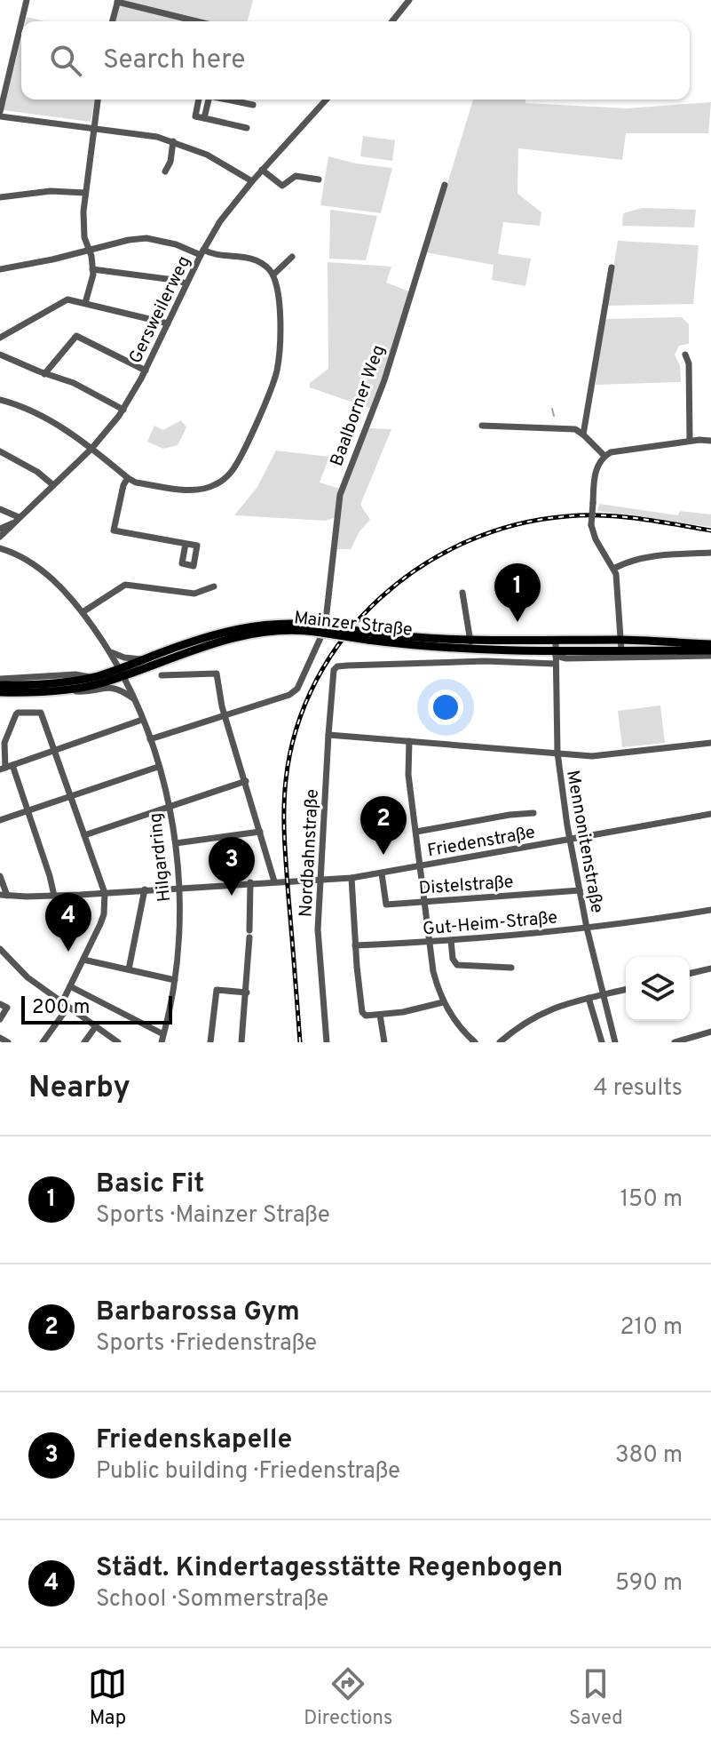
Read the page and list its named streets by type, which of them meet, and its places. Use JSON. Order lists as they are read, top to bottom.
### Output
{
  "streets": {
    "main road": ["Mainzer Straße"],
    "street": [
      "Gersweilerweg",
      "Baalborner Weg",
      "Friedenstraße",
      "Mennonitenstraße",
      "Nordbahnstraße",
      "Hilgardring",
      "Distelstraße",
      "Gut-Heim-Straße"
    ]
  },
  "crossings": [
    ["Baalborner Weg", "Mainzer Straße"],
    ["Baalborner Weg", "Hilgardring"],
    ["Mainzer Straße", "Mennonitenstraße"],
    ["Mainzer Straße", "Nordbahnstraße"],
    ["Mainzer Straße", "Hilgardring"],
    ["Friedenstraße", "Mennonitenstraße"],
    ["Friedenstraße", "Nordbahnstraße"],
    ["Friedenstraße", "Hilgardring"],
    ["Friedenstraße", "Distelstraße"],
    ["Mennonitenstraße", "Distelstraße"],
    ["Mennonitenstraße", "Gut-Heim-Straße"]
  ],
  "scale_bar": "200 m",
  "page": {
    "search": "Search here",
    "pins": [
      "1",
      "2",
      "3",
      "4"
    ],
    "scale": "200 m",
    "heading": ["Nearby", "4 results"],
    "list": [
      {
        "mark": "1",
        "name": "Basic Fit",
        "note": "Sports · Mainzer Straße",
        "value": "150 m"
      },
      {
        "mark": "2",
        "name": "Barbarossa Gym",
        "note": "Sports · Friedenstraße",
        "value": "210 m"
      },
      {
        "mark": "3",
        "name": "Friedenskapelle",
        "note": "Public building · Friedenstraße",
        "value": "380 m"
      },
      {
        "mark": "4",
        "name": "Städt. Kindertagesstätte Regenbogen",
        "note": "School · Sommerstraße",
        "value": "590 m"
      }
    ],
    "nav": ["Map", "Directions", "Saved"]
  }
}
